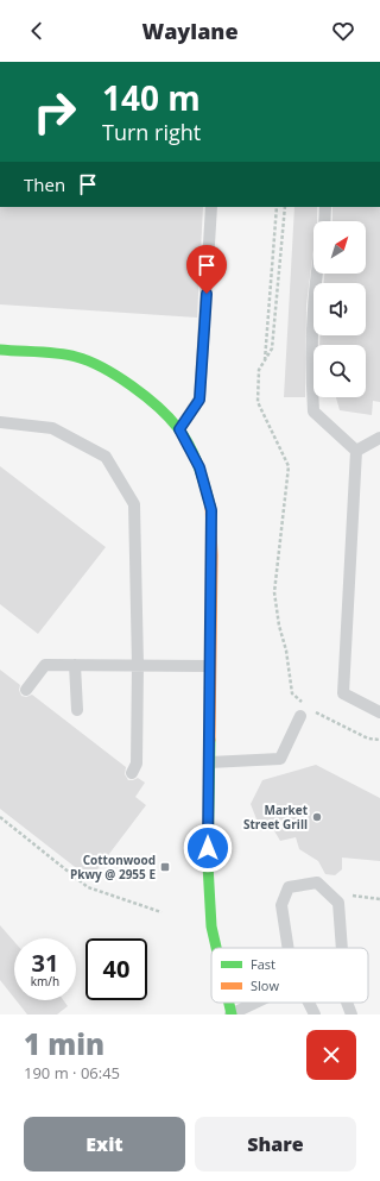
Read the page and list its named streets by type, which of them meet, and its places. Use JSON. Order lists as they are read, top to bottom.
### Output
{
  "places": {
    "other": ["Market Street Grill"],
    "transit": ["Cottonwood Pkwy @ 2955 E"]
  },
  "legend": ["Fast", "Slow"],
  "north": "top right",
  "page": {
    "header": "Waylane",
    "turn": ["140 m", "Turn right"],
    "then": "Then",
    "speed": "31 km/h",
    "limit": "40",
    "heading": ["1 min", "190 m · 06:45"],
    "buttons": ["Exit", "Share"]
  }
}
